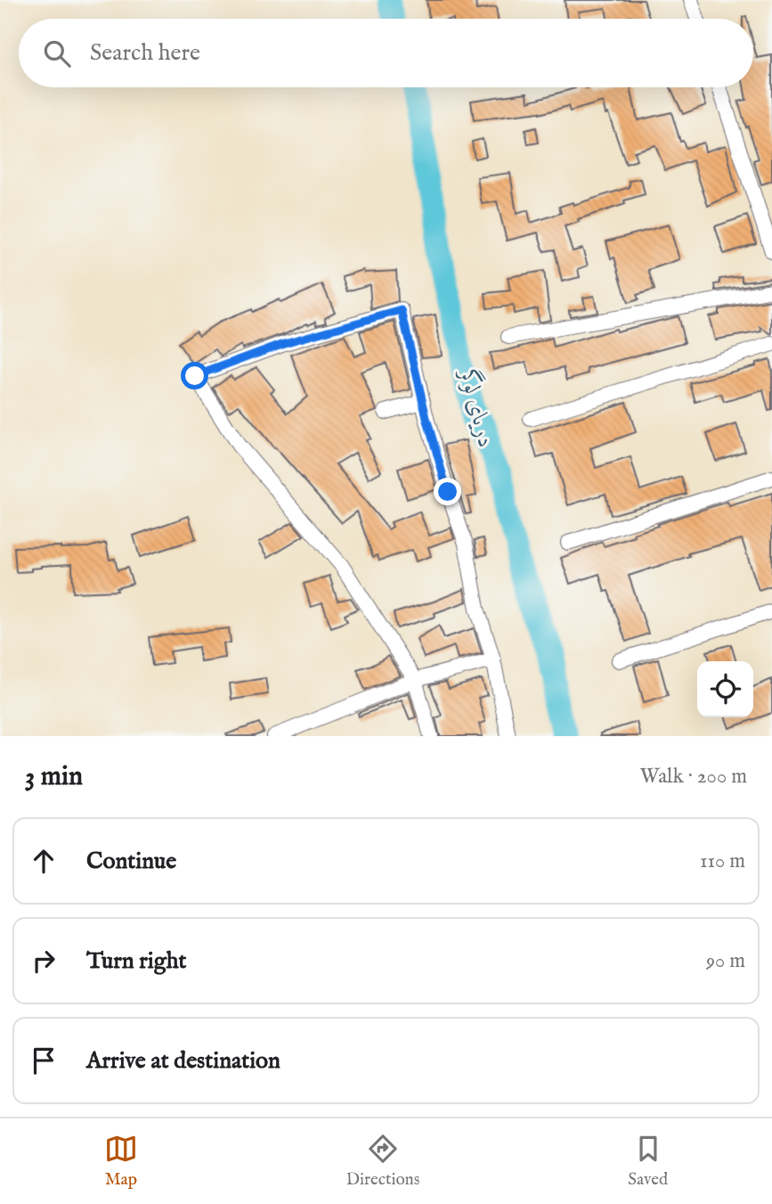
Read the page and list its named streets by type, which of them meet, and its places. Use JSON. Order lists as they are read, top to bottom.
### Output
{
  "water": ["دریای لوگر"],
  "page": {
    "search": "Search here",
    "heading": ["3 min", "Walk · 200 m"],
    "list": [
      ["Continue", "110 m"],
      ["Turn right", "90 m"],
      "Arrive at destination"
    ],
    "nav": ["Map", "Directions", "Saved"]
  }
}
